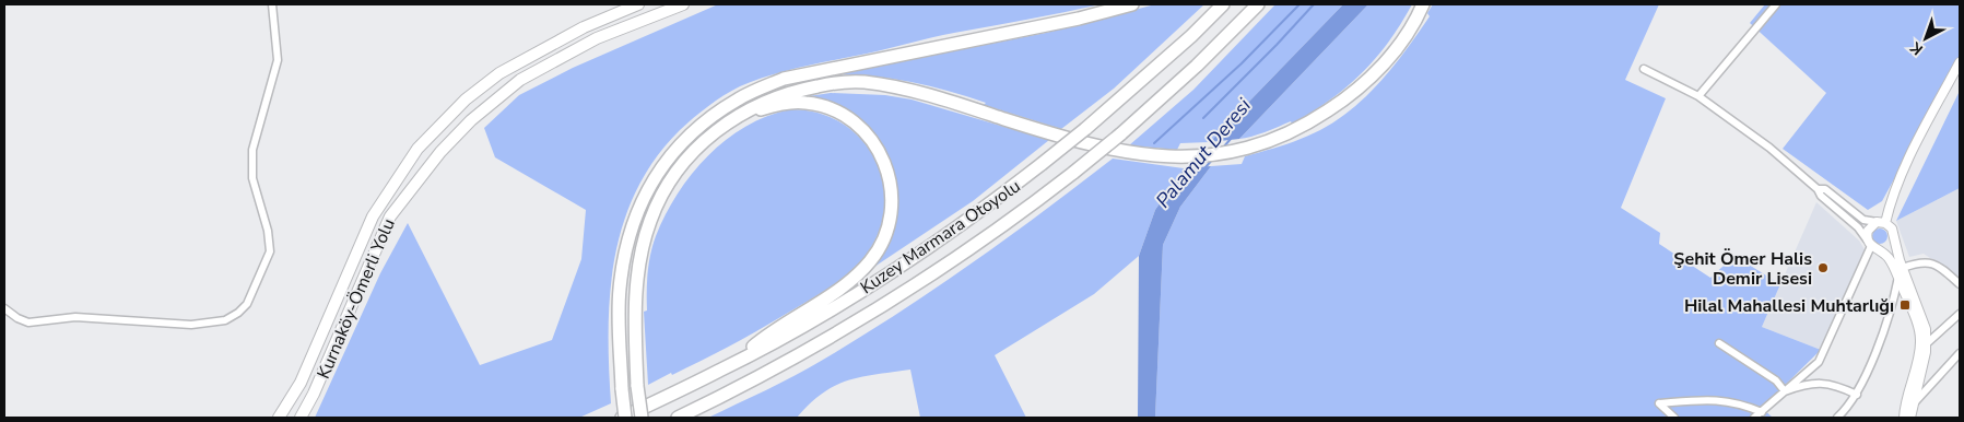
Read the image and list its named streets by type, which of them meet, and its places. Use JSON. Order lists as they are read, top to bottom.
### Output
{
  "streets": {
    "highway": ["Kuzey Marmara Otoyolu", "Kurnaköy-Ömerli Yolu"]
  },
  "water": ["Palamut Deresi"],
  "places": {
    "other": ["Şehit Ömer Halis Demir Lisesi"],
    "transit": ["Hilal Mahallesi Muhtarlığı"]
  },
  "north": "bottom left"
}
